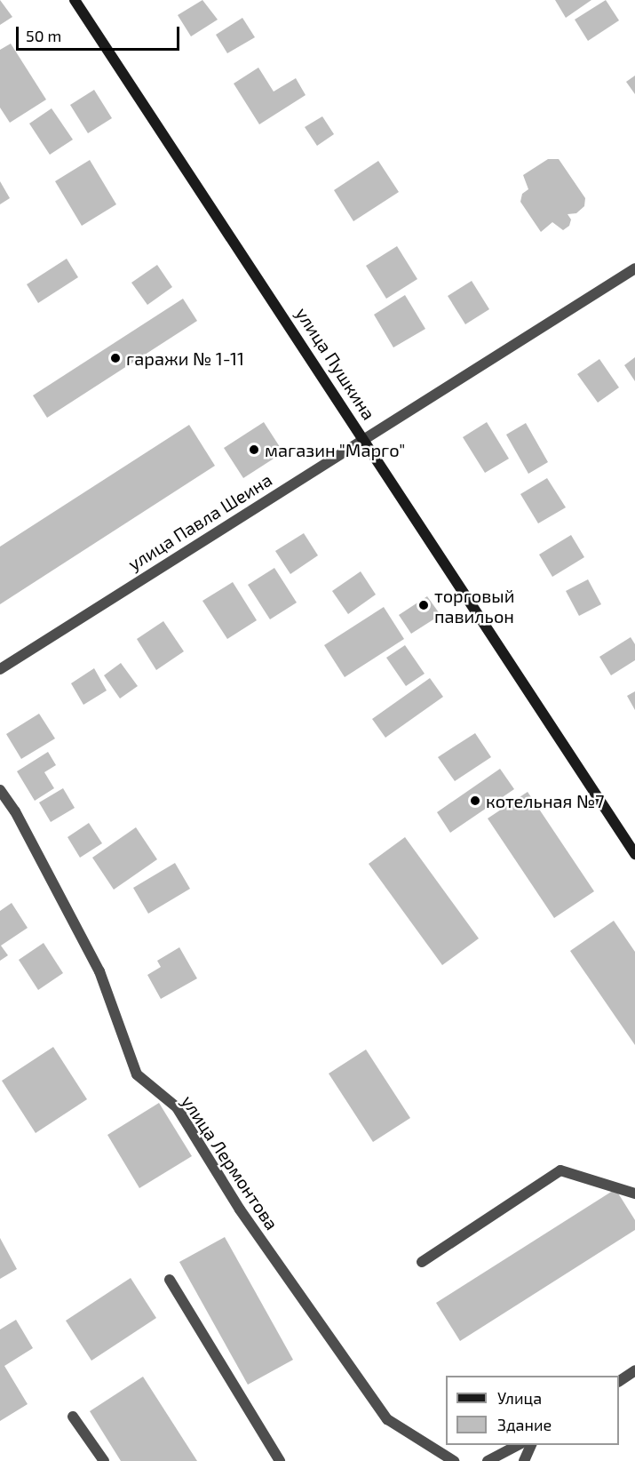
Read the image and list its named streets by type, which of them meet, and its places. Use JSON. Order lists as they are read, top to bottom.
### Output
{
  "streets": {
    "street": ["улица Пушкина", "улица Павла Шеина", "улица Лермонтова"]
  },
  "crossings": [
    ["улица Пушкина", "улица Павла Шеина"]
  ],
  "places": [
    "гаражи № 1-11",
    "магазин \"Марго\"",
    "торговый павильон",
    "котельная №7"
  ],
  "legend": ["Улица", "Здание"],
  "scale_bar": "50 m"
}
